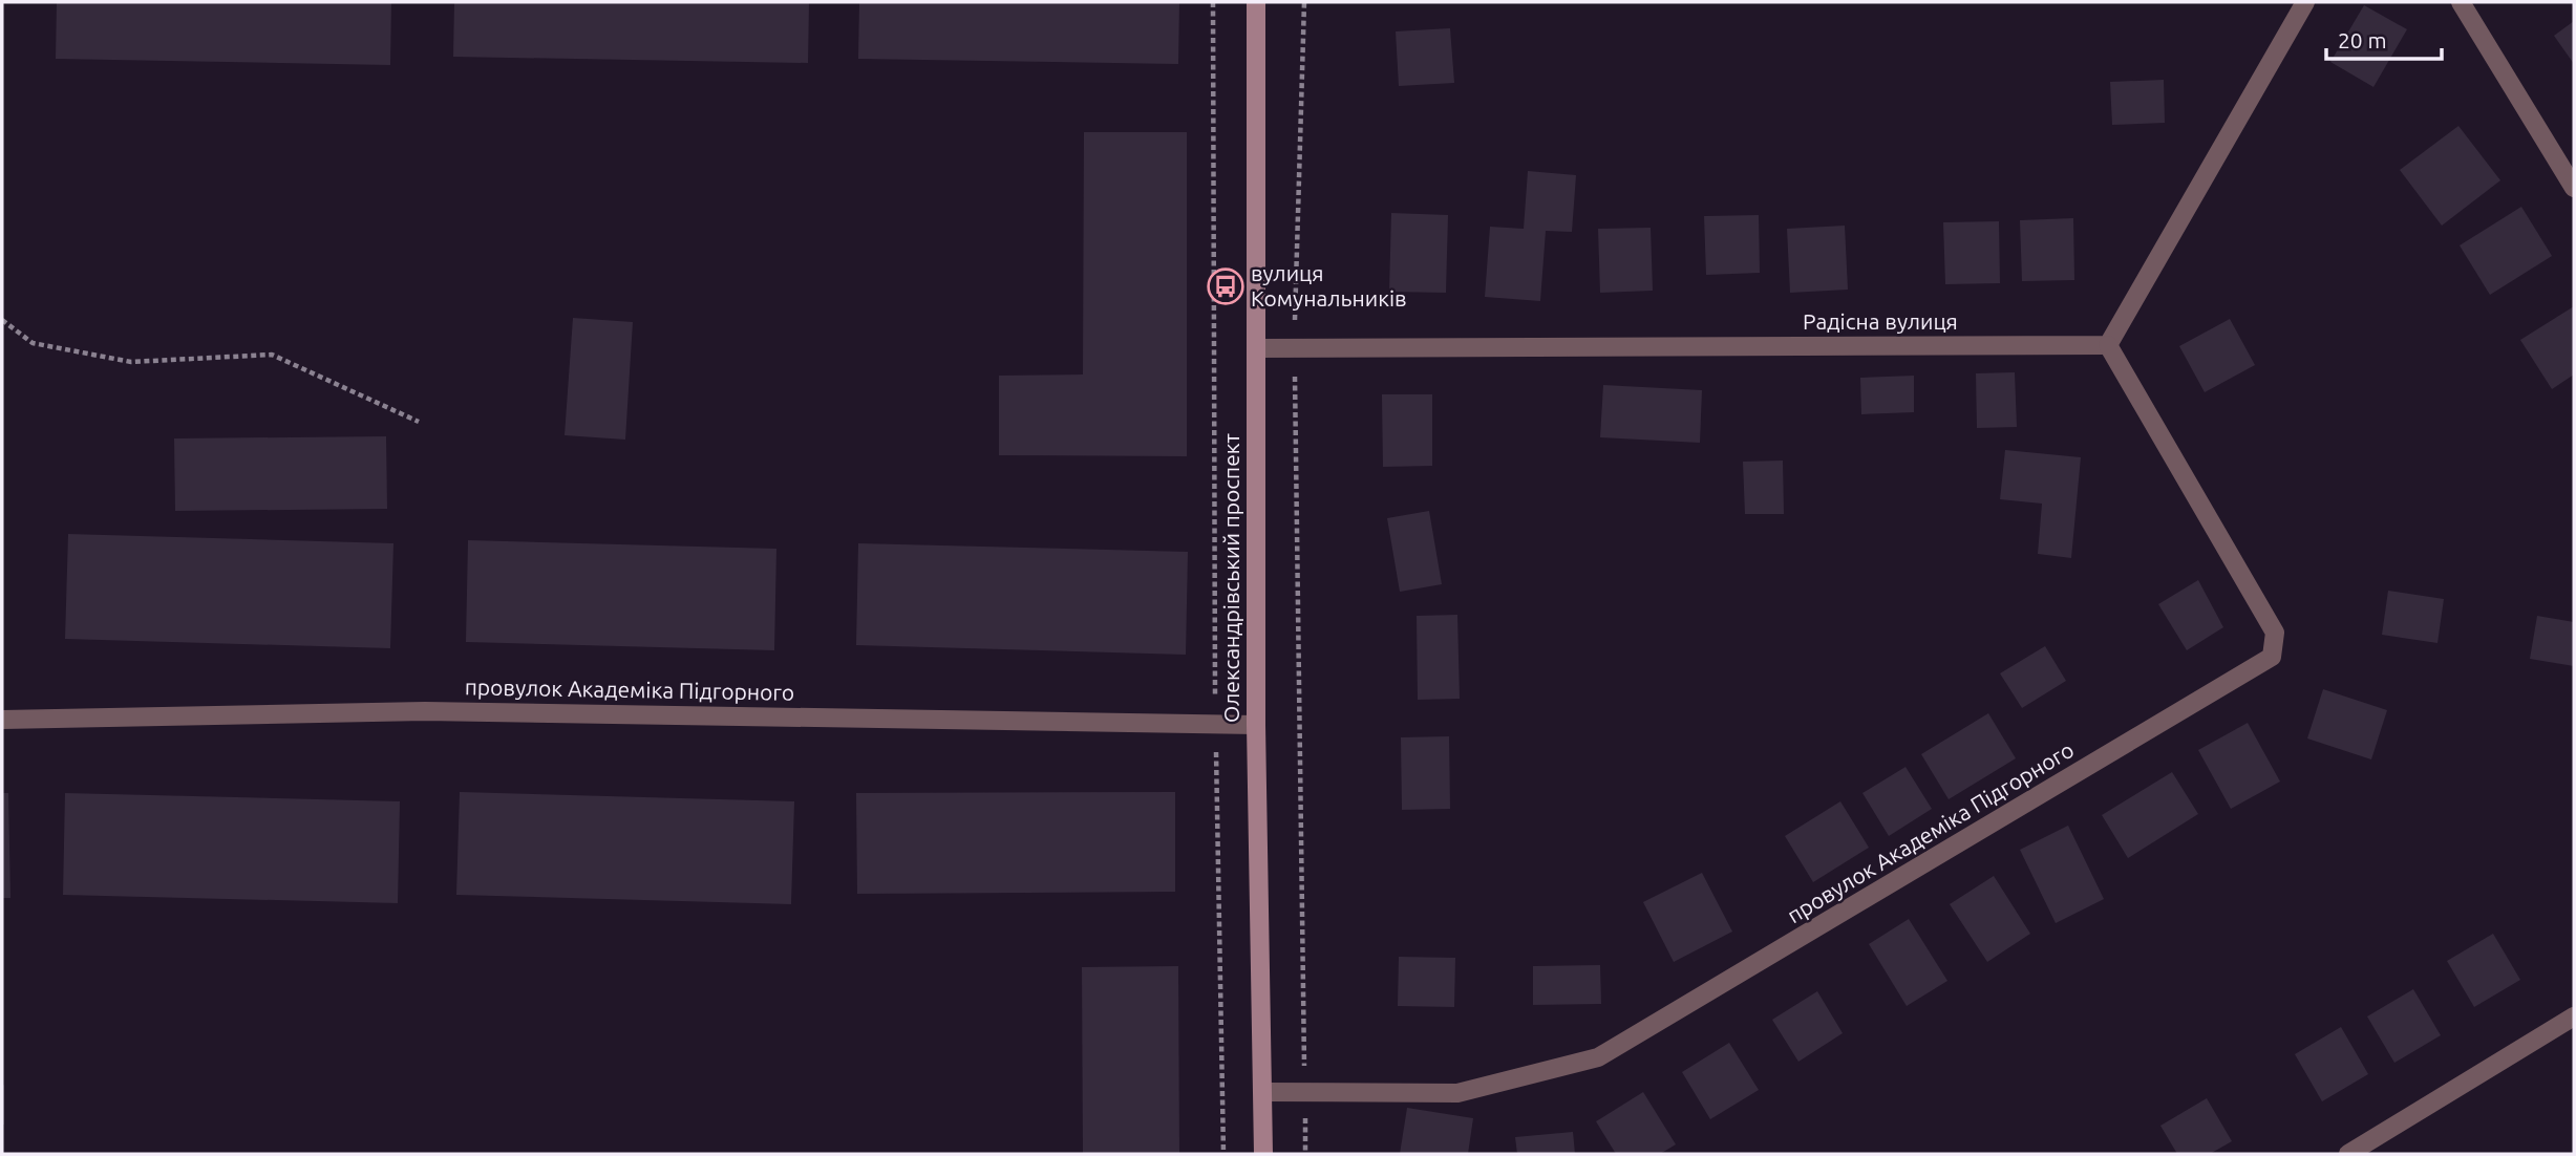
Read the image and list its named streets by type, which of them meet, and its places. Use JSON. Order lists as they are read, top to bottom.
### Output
{
  "streets": {
    "main road": ["Олександрівський проспект"],
    "street": ["Радісна вулиця", "провулок Академіка Підгорного"]
  },
  "crossings": [
    ["Радісна вулиця", "Олександрівський проспект"],
    ["Радісна вулиця", "провулок Академіка Підгорного"],
    ["Олександрівський проспект", "провулок Академіка Підгорного"]
  ],
  "places": {
    "bus stop": ["вулиця Комунальників"]
  },
  "scale_bar": "20 m"
}
